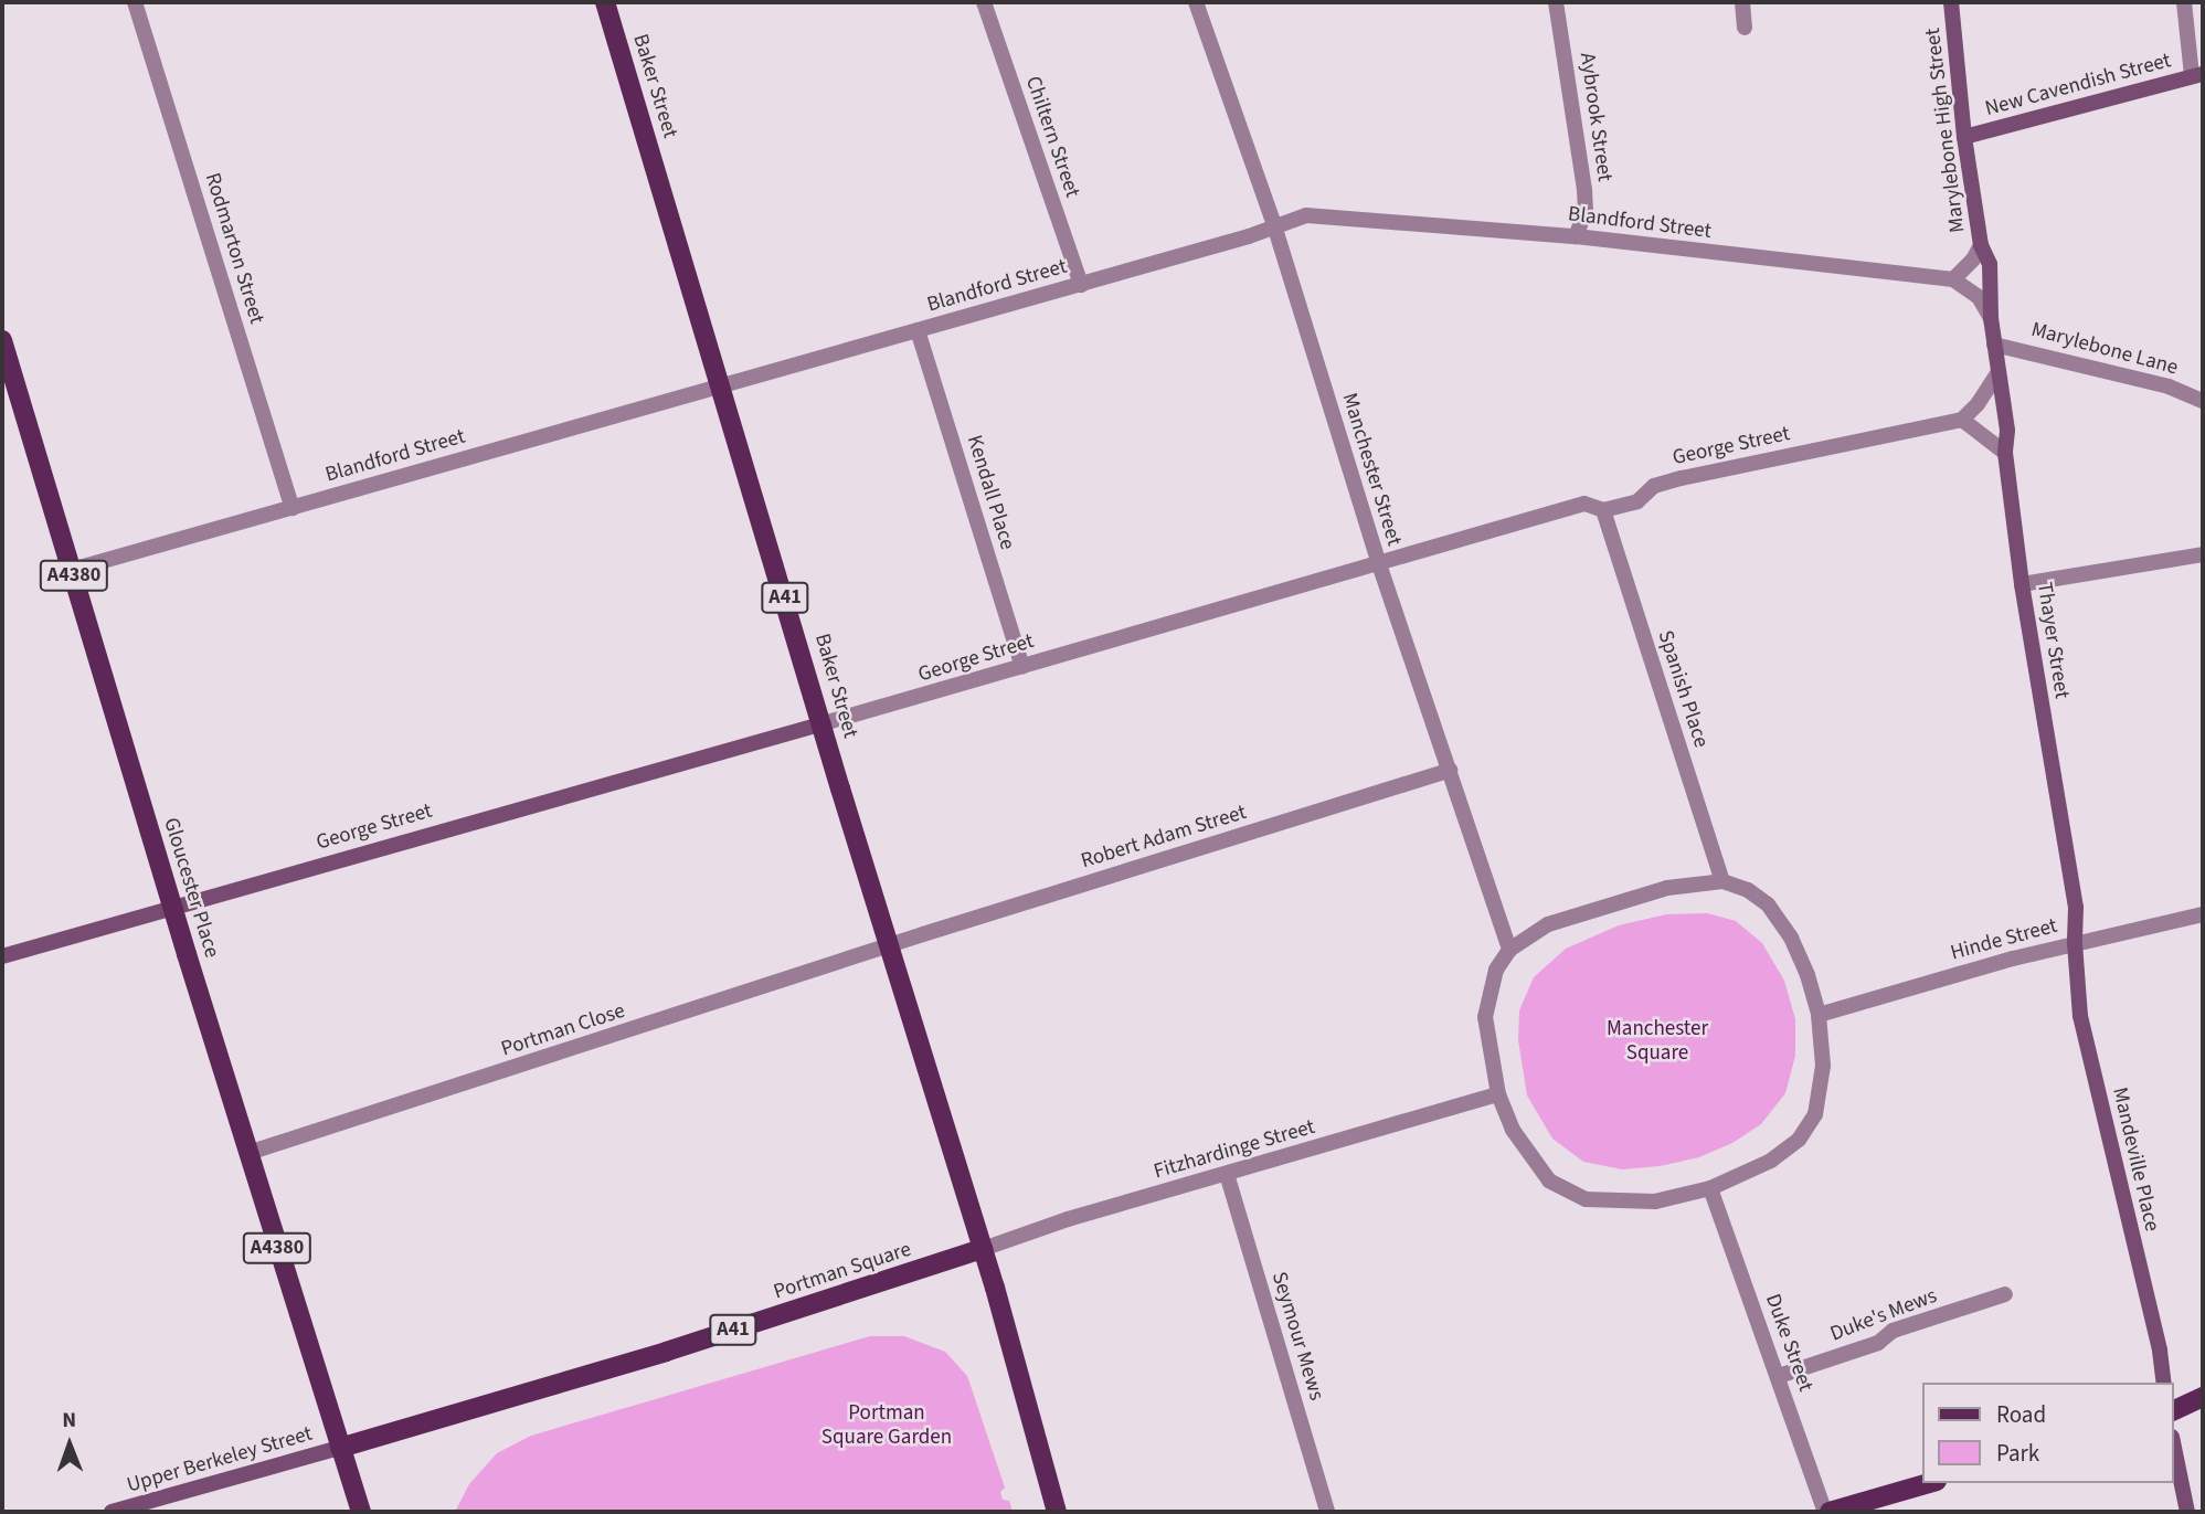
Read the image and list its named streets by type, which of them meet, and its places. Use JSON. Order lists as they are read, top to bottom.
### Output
{
  "streets": {
    "main road": [
      "New Cavendish Street",
      "Baker Street",
      "Marylebone High Street",
      "George Street",
      "A4380",
      "A41",
      "Thayer Street",
      "Gloucester Place",
      "Mandeville Place",
      "Portman Square",
      "Upper Berkeley Street"
    ],
    "street": [
      "Aybrook Street",
      "Chiltern Street",
      "Blandford Street",
      "Rodmarton Street",
      "Marylebone Lane",
      "Manchester Street",
      "Kendall Place",
      "Spanish Place",
      "Robert Adam Street",
      "Hinde Street",
      "Portman Close",
      "Fitzhardinge Street",
      "Duke's Mews",
      "Seymour Mews",
      "Duke Street"
    ]
  },
  "crossings": [
    ["New Cavendish Street", "Marylebone High Street"],
    ["Baker Street", "Blandford Street"],
    ["Baker Street", "George Street"],
    ["Baker Street", "A41"],
    ["Baker Street", "Robert Adam Street"],
    ["Baker Street", "Portman Close"],
    ["Baker Street", "Fitzhardinge Street"],
    ["Baker Street", "Portman Square"],
    ["Aybrook Street", "Blandford Street"],
    ["Marylebone High Street", "Marylebone Lane"],
    ["Marylebone High Street", "Thayer Street"],
    ["Chiltern Street", "Blandford Street"],
    ["Blandford Street", "Rodmarton Street"],
    ["Blandford Street", "Manchester Street"],
    ["Blandford Street", "Kendall Place"],
    ["Blandford Street", "Gloucester Place"],
    ["Marylebone Lane", "Thayer Street"],
    ["George Street", "Manchester Street"],
    ["George Street", "Kendall Place"],
    ["George Street", "Spanish Place"],
    ["George Street", "Gloucester Place"],
    ["Manchester Street", "Robert Adam Street"],
    ["A4380", "Gloucester Place"],
    ["A4380", "Portman Square"],
    ["A4380", "Upper Berkeley Street"],
    ["A41", "Fitzhardinge Street"],
    ["A41", "Portman Square"],
    ["Thayer Street", "Hinde Street"],
    ["Thayer Street", "Mandeville Place"],
    ["Robert Adam Street", "Portman Close"],
    ["Gloucester Place", "Portman Close"],
    ["Gloucester Place", "Portman Square"],
    ["Gloucester Place", "Upper Berkeley Street"],
    ["Hinde Street", "Mandeville Place"],
    ["Fitzhardinge Street", "Portman Square"],
    ["Fitzhardinge Street", "Seymour Mews"],
    ["Portman Square", "Upper Berkeley Street"],
    ["Duke's Mews", "Duke Street"]
  ],
  "parks": ["Manchester Square", "Portman Square Garden"],
  "legend": ["Road", "Park"],
  "north": "top"
}
